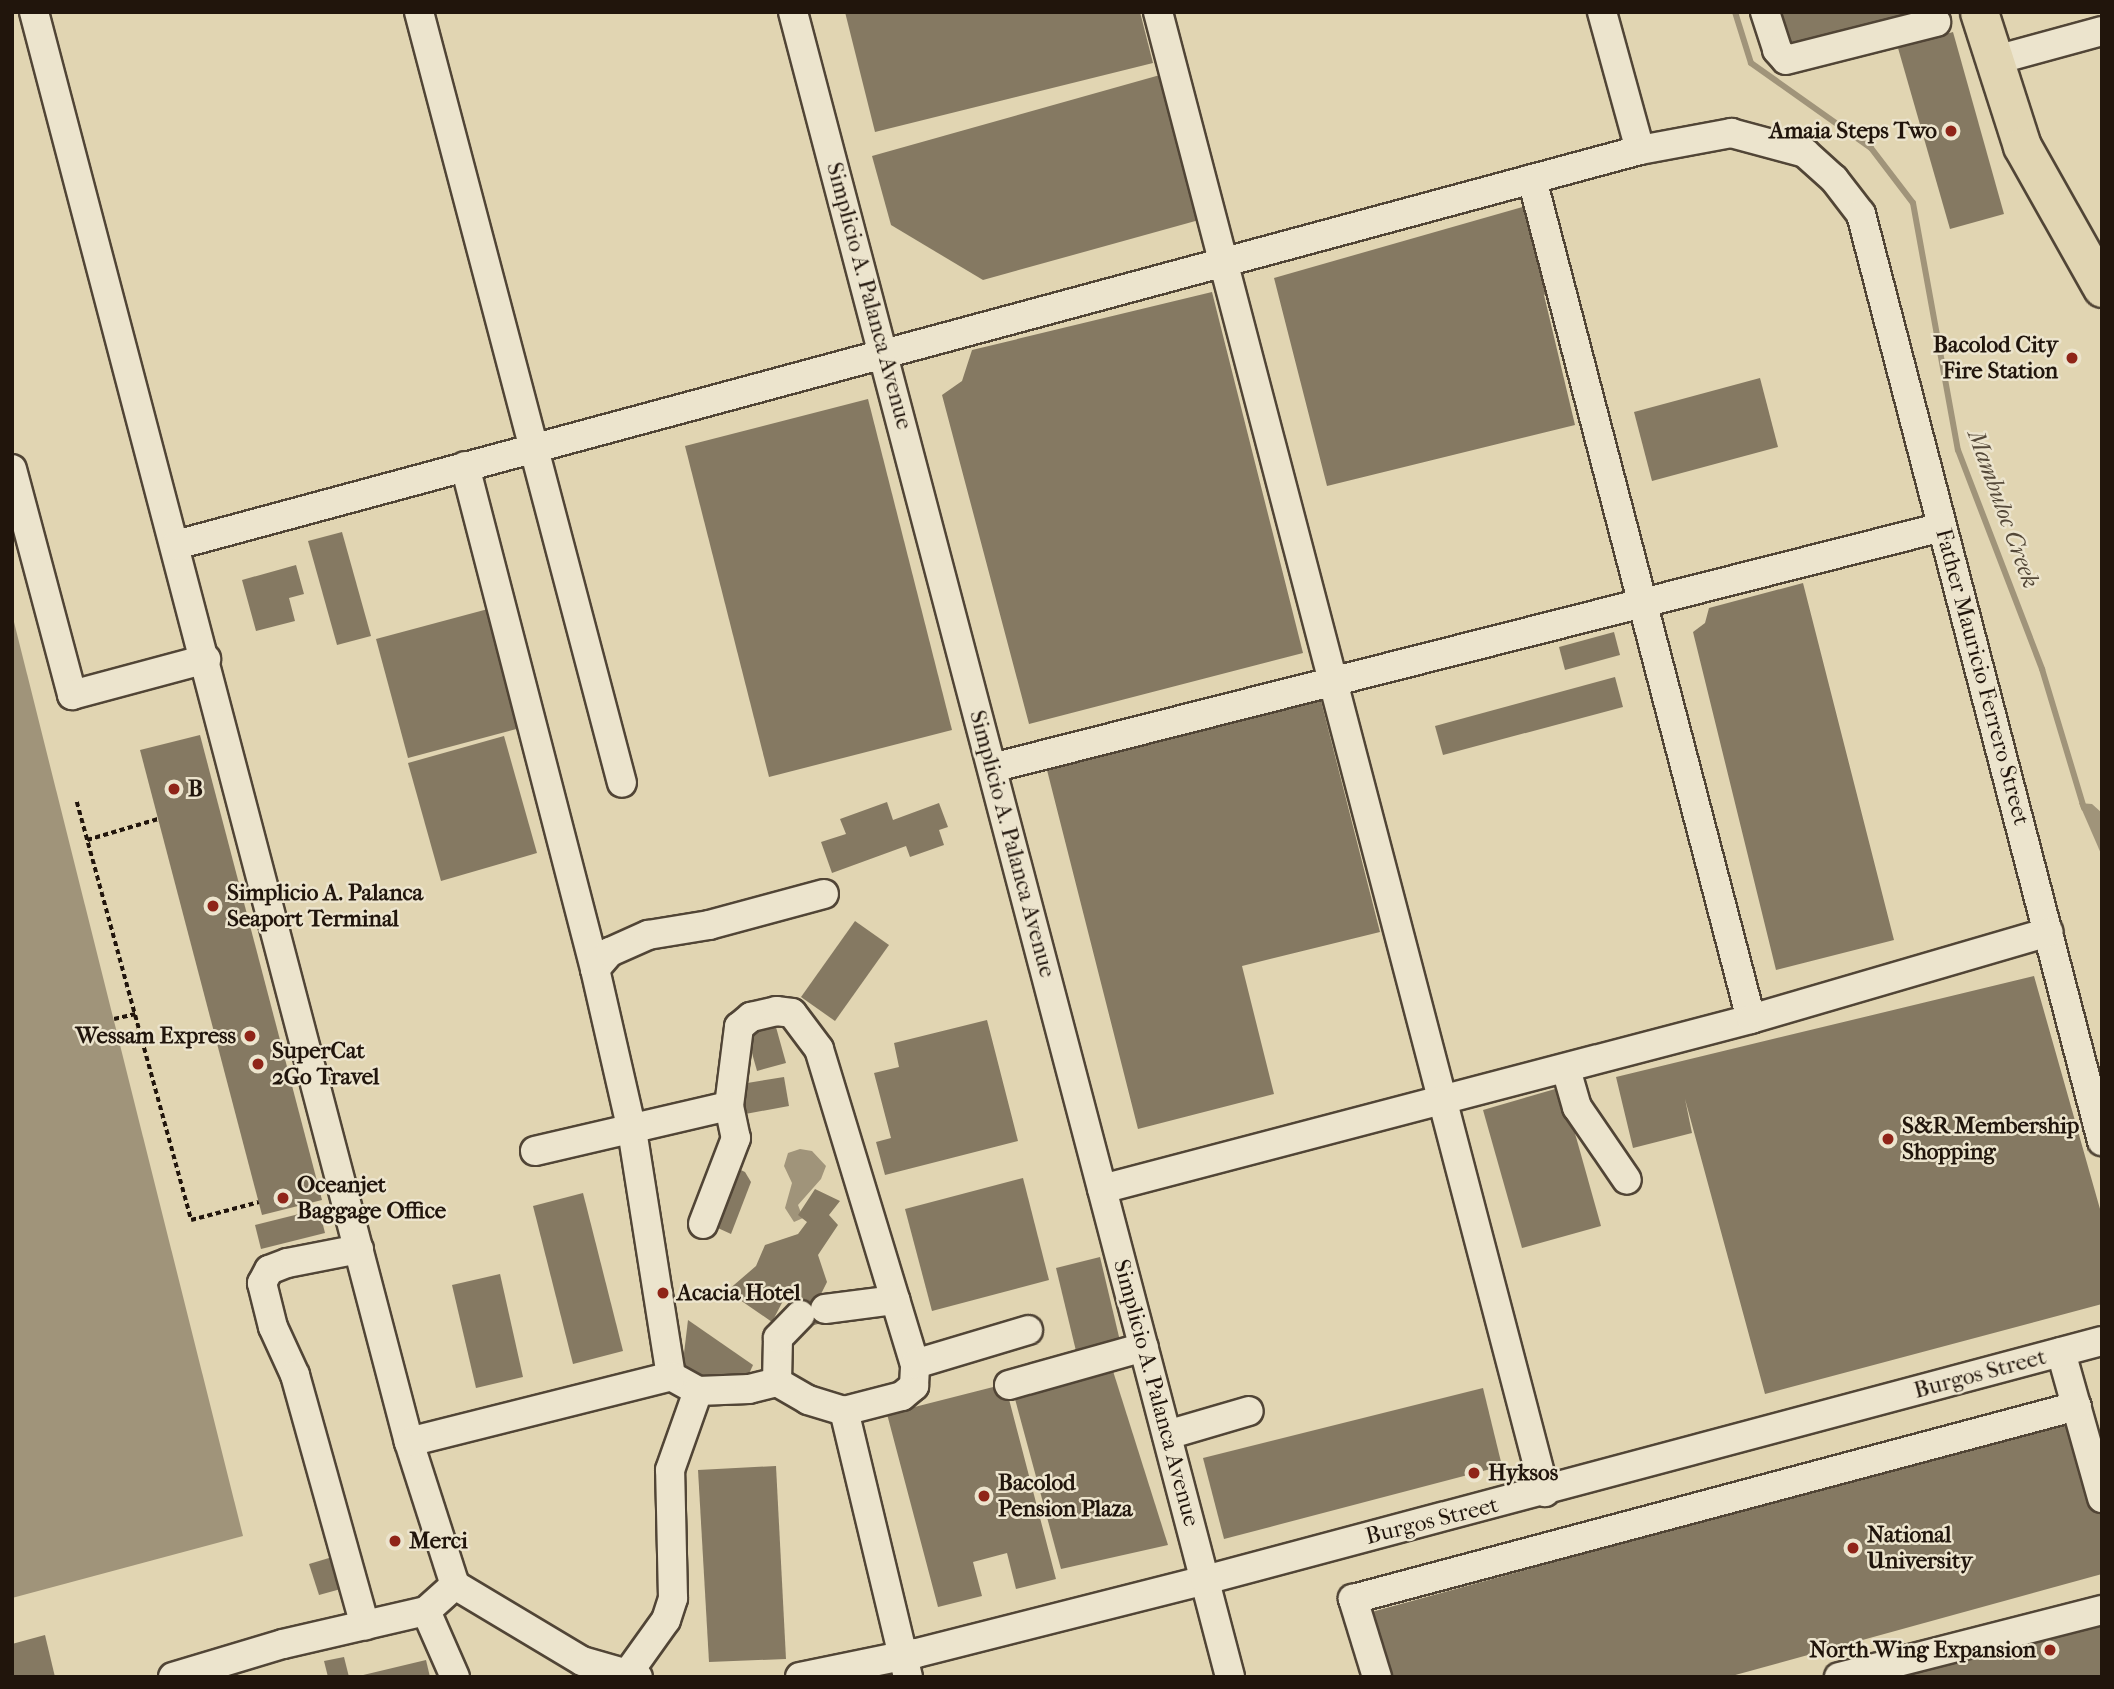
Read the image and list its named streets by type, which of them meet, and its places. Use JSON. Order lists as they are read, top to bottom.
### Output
{
  "streets": {
    "street": ["Simplicio A. Palanca Avenue", "Father Mauricio Ferrero Street", "Burgos Street"]
  },
  "crossings": [
    ["Simplicio A. Palanca Avenue", "Burgos Street"]
  ],
  "water": ["Mambuloc Creek"],
  "places": [
    "Amaia Steps Two",
    "Bacolod City Fire Station",
    "B",
    "Simplicio A. Palanca Seaport Terminal",
    "Wessam Express",
    "SuperCat 2Go Travel",
    "S&R Membership Shopping",
    "Oceanjet Baggage Office",
    "Acacia Hotel",
    "Hyksos",
    "Bacolod Pension Plaza",
    "Merci",
    "National University",
    "North Wing Expansion"
  ]
}
